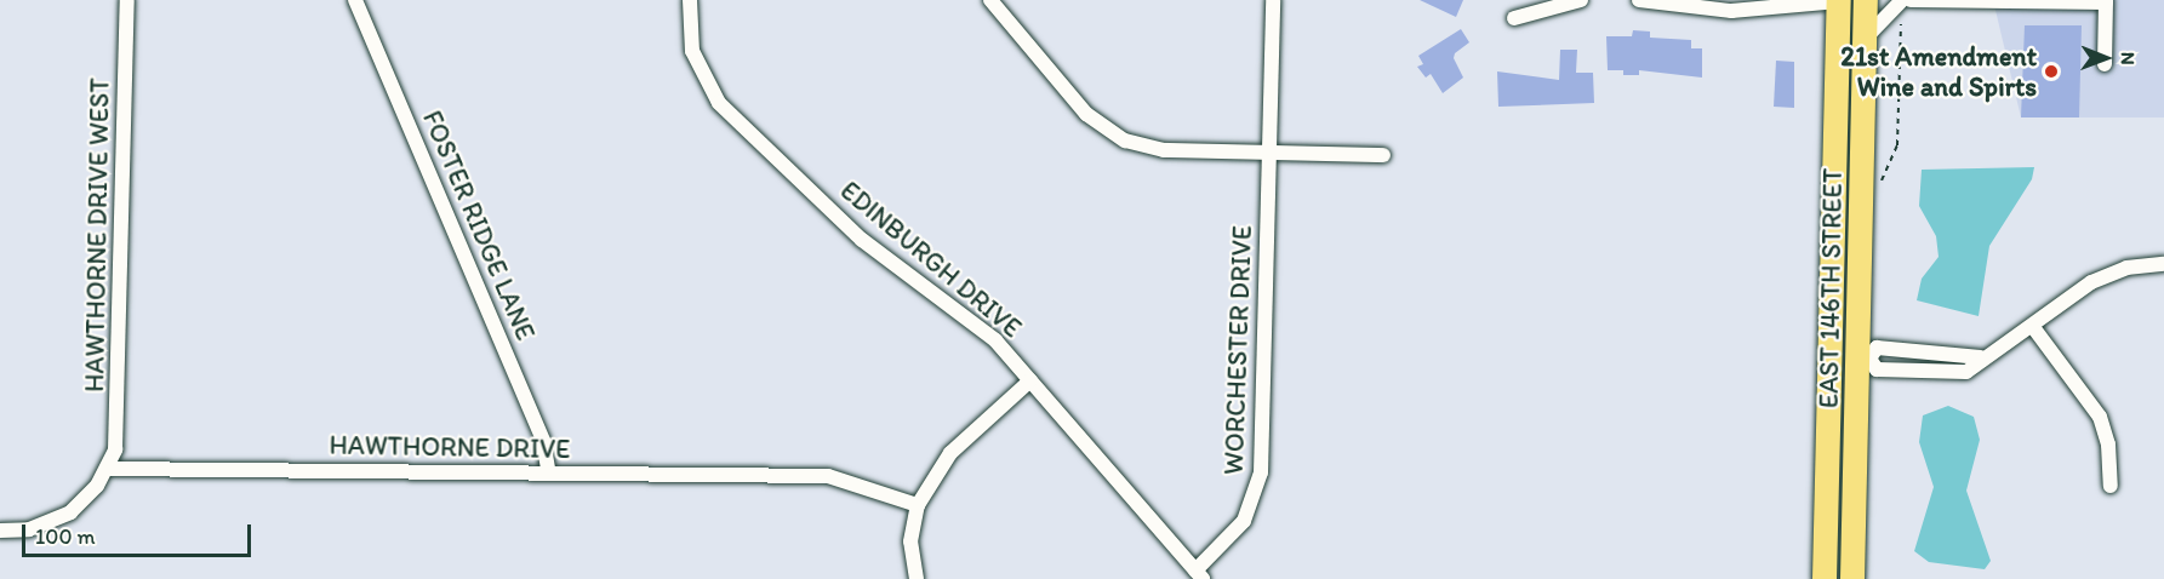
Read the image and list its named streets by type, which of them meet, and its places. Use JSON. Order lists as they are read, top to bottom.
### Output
{
  "streets": {
    "main road": ["EAST 146TH STREET"],
    "street": [
      "FOSTER RIDGE LANE",
      "HAWTHORNE DRIVE WEST",
      "EDINBURGH DRIVE",
      "WORCHESTER DRIVE",
      "HAWTHORNE DRIVE"
    ]
  },
  "crossings": [
    ["FOSTER RIDGE LANE", "HAWTHORNE DRIVE"],
    ["HAWTHORNE DRIVE WEST", "HAWTHORNE DRIVE"],
    ["EDINBURGH DRIVE", "WORCHESTER DRIVE"]
  ],
  "places": ["21st Amendment Wine and Spirts"],
  "scale_bar": "100 m",
  "north": "right"
}
